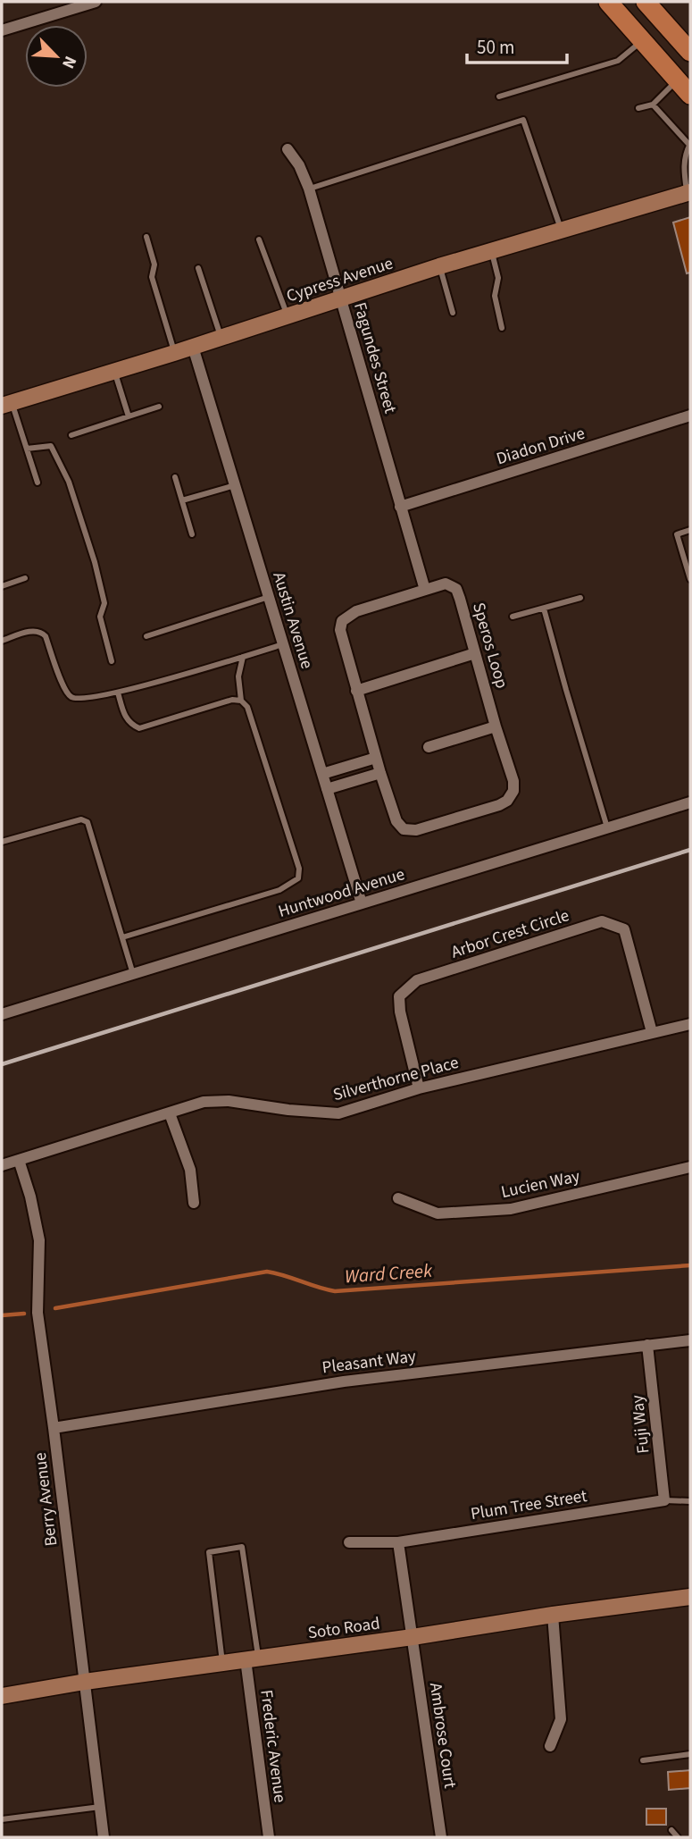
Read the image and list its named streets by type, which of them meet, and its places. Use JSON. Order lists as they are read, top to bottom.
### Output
{
  "streets": {
    "street": [
      "Cypress Avenue",
      "Fagundes Street",
      "Diadon Drive",
      "Austin Avenue",
      "Speros Loop",
      "Huntwood Avenue",
      "Arbor Crest Circle",
      "Silverthorne Place",
      "Lucien Way",
      "Pleasant Way",
      "Fuji Way",
      "Berry Avenue",
      "Plum Tree Street",
      "Soto Road",
      "Ambrose Court",
      "Frederic Avenue"
    ]
  },
  "crossings": [
    ["Cypress Avenue", "Fagundes Street"],
    ["Cypress Avenue", "Austin Avenue"],
    ["Fagundes Street", "Diadon Drive"],
    ["Fagundes Street", "Speros Loop"],
    ["Austin Avenue", "Huntwood Avenue"],
    ["Arbor Crest Circle", "Silverthorne Place"],
    ["Silverthorne Place", "Berry Avenue"],
    ["Pleasant Way", "Fuji Way"],
    ["Pleasant Way", "Berry Avenue"],
    ["Fuji Way", "Plum Tree Street"],
    ["Berry Avenue", "Soto Road"],
    ["Soto Road", "Ambrose Court"],
    ["Soto Road", "Frederic Avenue"]
  ],
  "water": ["Ward Creek"],
  "scale_bar": "50 m",
  "north": "bottom right"
}
